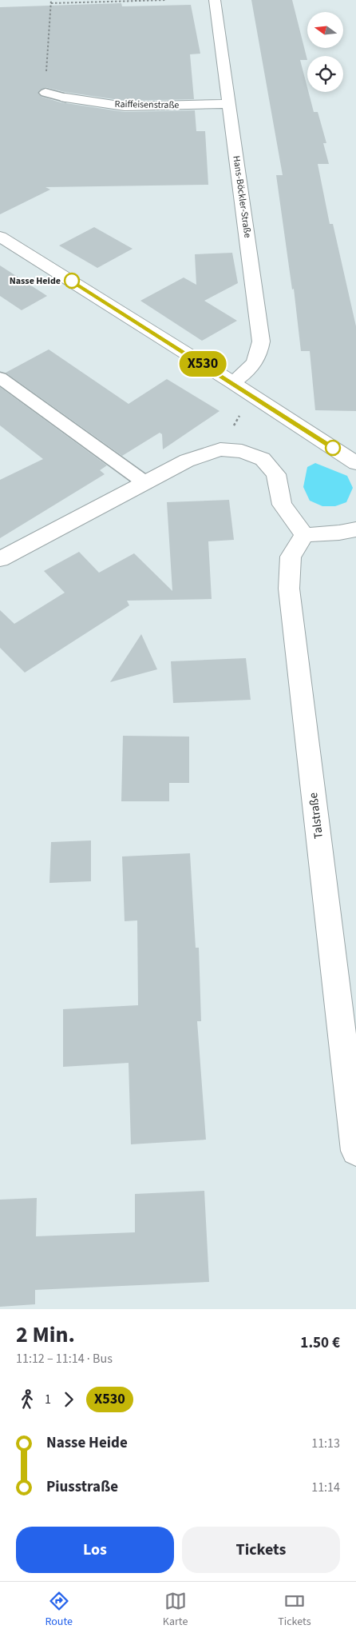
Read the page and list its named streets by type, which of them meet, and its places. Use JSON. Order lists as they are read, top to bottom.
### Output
{
  "streets": {
    "street": ["Raiffeisenstraße", "Hans-Böckler-Straße", "Talstraße"]
  },
  "crossings": [
    ["Raiffeisenstraße", "Hans-Böckler-Straße"]
  ],
  "places": ["Nasse Heide"],
  "lines": ["bus line X530"],
  "north": "left",
  "page": {
    "on_map": "X530",
    "heading": ["2 Min.", "11:12 – 11:14 · Bus", "1.50 €"],
    "legs": ["1", "X530"],
    "list": [
      {
        "name": "Nasse Heide",
        "value": "11:13"
      },
      {
        "name": "Piusstraße",
        "value": "11:14"
      }
    ],
    "buttons": ["Los", "Tickets"],
    "tabs": ["Route", "Karte", "Tickets"]
  }
}
